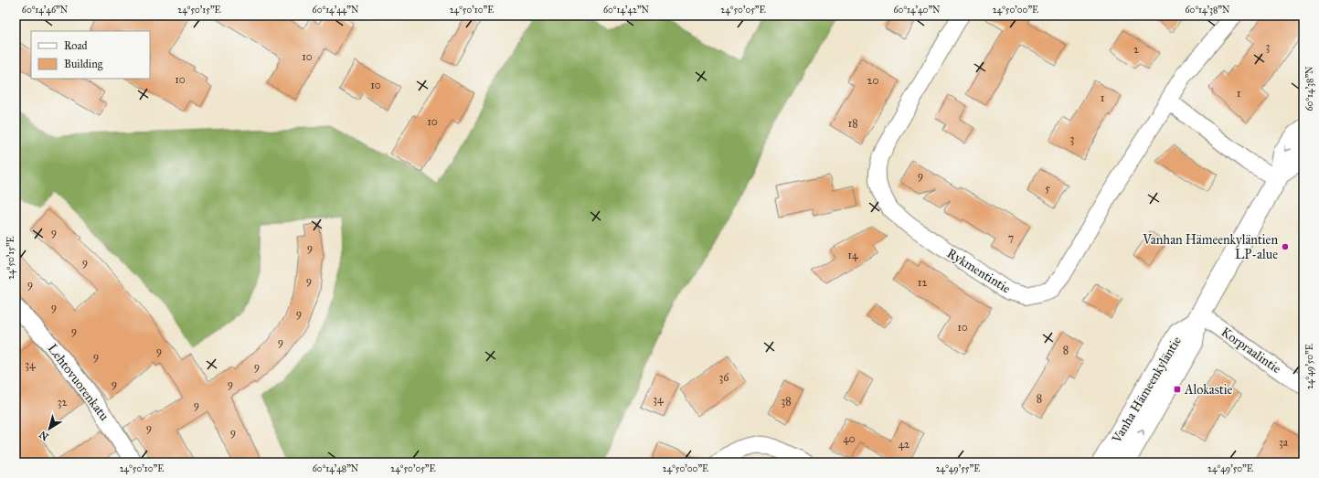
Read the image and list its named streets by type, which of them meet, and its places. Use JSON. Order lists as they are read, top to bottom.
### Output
{
  "streets": {
    "street": [
      "Rykmentintie",
      "Korpraalintie",
      "Lehtovuorenkatu",
      "Vanha Hämeenkyläntie"
    ]
  },
  "crossings": [
    ["Korpraalintie", "Vanha Hämeenkyläntie"]
  ],
  "places": {
    "other": ["Vanhan Hämeenkyläntien LP-alue"],
    "transit": ["Alokastie"]
  },
  "house_numbers": [
    "3",
    "2",
    "10",
    "10",
    "20",
    "10",
    "1",
    "1",
    "10",
    "18",
    "3",
    "9",
    "5",
    "9",
    "7",
    "9",
    "14",
    "9",
    "9",
    "12",
    "9",
    "9",
    "9",
    "10",
    "9",
    "9",
    "8",
    "9",
    "9",
    "34",
    "9",
    "36",
    "9",
    "9",
    "8",
    "34",
    "38",
    "32",
    "9",
    "9",
    "9",
    "40",
    "3a",
    "42"
  ],
  "legend": ["Road", "Building"],
  "north": "bottom left",
  "coordinates": [
    "60°14'46\"N",
    "24°50'15\"E",
    "60°14'44\"N",
    "24°50'10\"E",
    "60°14'42\"N",
    "24°50'05\"E",
    "60°14'40\"N",
    "24°50'00\"E",
    "60°14'38\"N",
    "24°49'50\"E",
    "60°14'48\"N",
    "24°49'55\"E"
  ]
}
